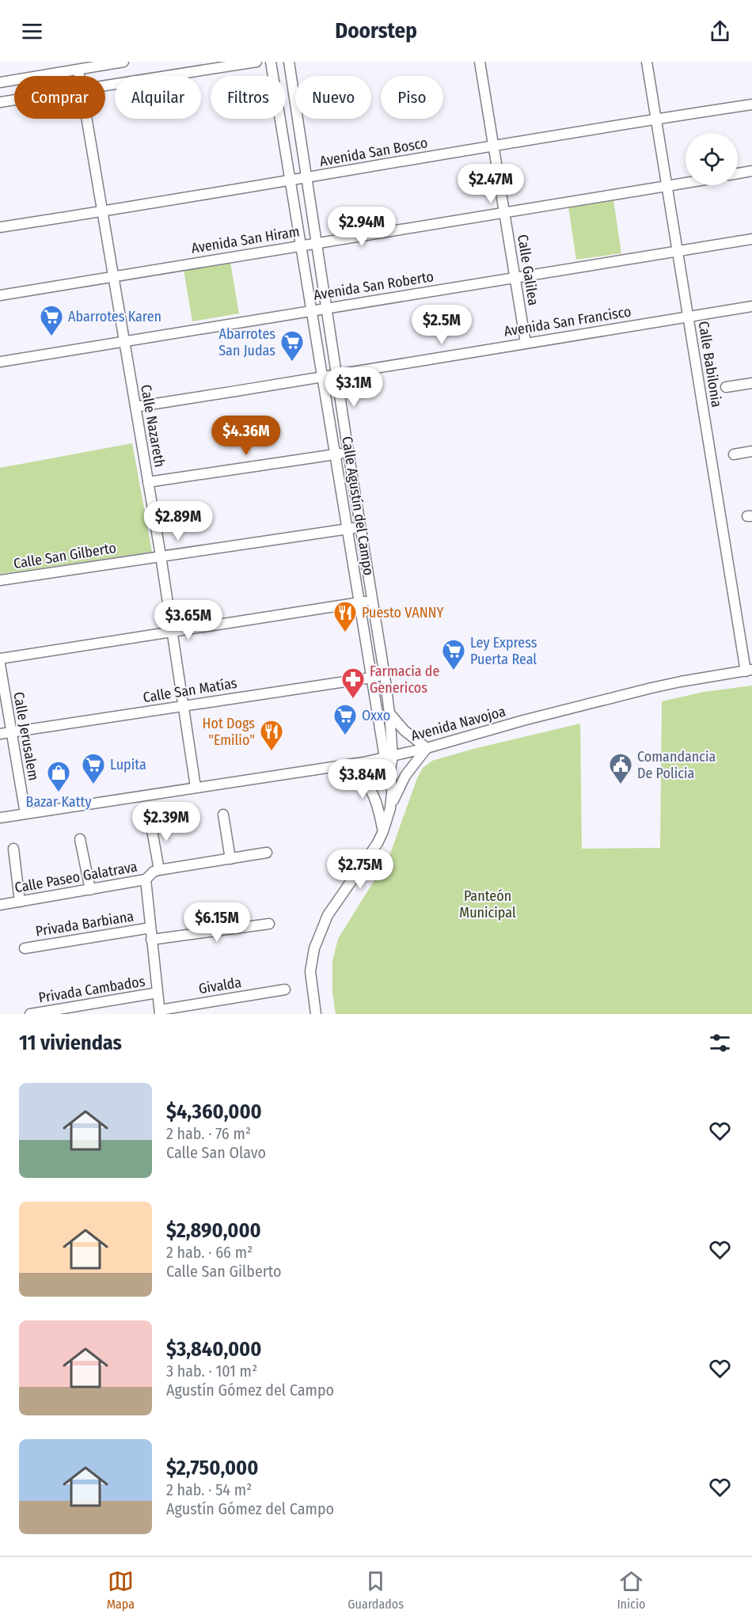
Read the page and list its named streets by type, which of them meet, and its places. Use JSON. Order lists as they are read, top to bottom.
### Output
{
  "streets": {
    "street": [
      "Avenida San Bosco",
      "Avenida San Hiram",
      "Calle Galilea",
      "Avenida San Roberto",
      "Avenida San Francisco",
      "Calle Babilonia",
      "Calle Nazareth",
      "Calle Agustín del Campo",
      "Calle San Gilberto",
      "Calle San Matías",
      "Avenida Navojoa",
      "Calle Jerusalem",
      "Calle Paseo Galatrava",
      "Privada Barbiana",
      "Givalda",
      "Privada Cambados"
    ]
  },
  "crossings": [
    ["Avenida San Bosco", "Calle Galilea"],
    ["Avenida San Bosco", "Calle Babilonia"],
    ["Avenida San Bosco", "Calle Nazareth"],
    ["Avenida San Bosco", "Calle Agustín del Campo"],
    ["Avenida San Hiram", "Calle Galilea"],
    ["Avenida San Hiram", "Calle Babilonia"],
    ["Avenida San Hiram", "Calle Nazareth"],
    ["Avenida San Hiram", "Calle Agustín del Campo"],
    ["Calle Galilea", "Avenida San Roberto"],
    ["Calle Galilea", "Avenida San Francisco"],
    ["Avenida San Roberto", "Calle Babilonia"],
    ["Avenida San Roberto", "Calle Nazareth"],
    ["Avenida San Roberto", "Calle Agustín del Campo"],
    ["Avenida San Francisco", "Calle Babilonia"],
    ["Avenida San Francisco", "Calle Nazareth"],
    ["Avenida San Francisco", "Calle Agustín del Campo"],
    ["Calle Babilonia", "Avenida Navojoa"],
    ["Calle Nazareth", "Calle San Gilberto"],
    ["Calle Nazareth", "Calle San Matías"],
    ["Calle Nazareth", "Avenida Navojoa"],
    ["Calle Agustín del Campo", "Calle San Gilberto"],
    ["Calle Agustín del Campo", "Calle San Matías"],
    ["Calle Agustín del Campo", "Avenida Navojoa"],
    ["Calle San Matías", "Calle Jerusalem"],
    ["Avenida Navojoa", "Calle Jerusalem"]
  ],
  "parks": ["Panteón Municipal"],
  "places": {
    "supermarket": [
      "Abarrotes Karen",
      "Abarrotes San Judas",
      "Ley Express Puerta Real",
      "Oxxo",
      "Lupita"
    ],
    "restaurant": ["Puesto VANNY", "Hot Dogs \"Emilio\""],
    "pharmacy": ["Farmacia de Genericos"],
    "public building": ["Comandancia De Policia"],
    "shop": ["Bazar Katty"]
  },
  "page": {
    "header": "Doorstep",
    "chip": [
      "Comprar",
      "Alquilar",
      "Filtros",
      "Nuevo",
      "Piso"
    ],
    "price": [
      "$2.47M",
      "$2.94M",
      "$2.5M",
      "$3.1M",
      "$4.36M",
      "$2.89M",
      "$3.65M",
      "$3.84M",
      "$2.39M",
      "$2.75M",
      "$6.15M"
    ],
    "heading": "11 viviendas",
    "list": [
      {
        "name": "$4,360,000",
        "note": "2 hab. · 76 m² · Calle San Olavo"
      },
      {
        "name": "$2,890,000",
        "note": "2 hab. · 66 m² · Calle San Gilberto"
      },
      {
        "name": "$3,840,000",
        "note": "3 hab. · 101 m² · Agustín Gómez del Campo"
      },
      {
        "name": "$2,750,000",
        "note": "2 hab. · 54 m² · Agustín Gómez del Campo"
      }
    ],
    "tabs": ["Mapa", "Guardados", "Inicio"]
  }
}
